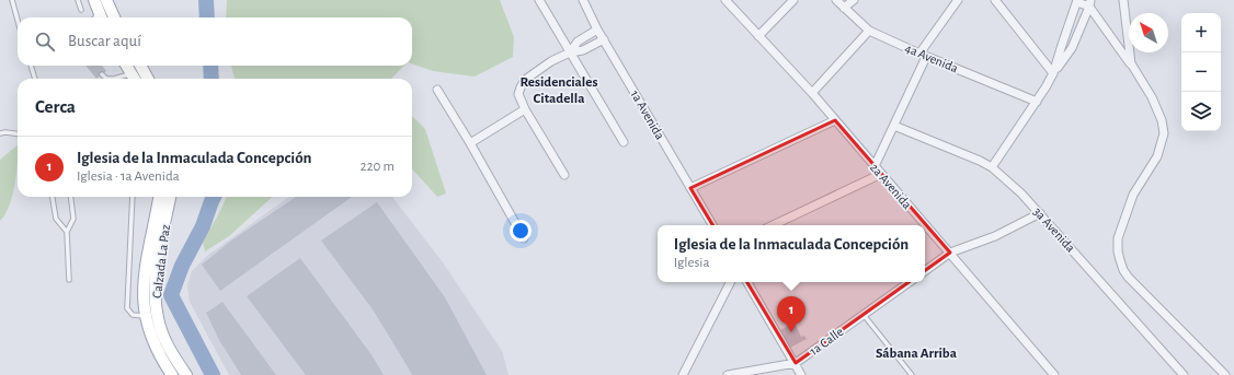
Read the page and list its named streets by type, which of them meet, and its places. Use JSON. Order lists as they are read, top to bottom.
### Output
{
  "streets": {
    "main road": ["Calzada La Paz"],
    "street": [
      "4a Avenida",
      "1a Avenida",
      "2a Avenida",
      "3a Avenida",
      "1a Calle"
    ]
  },
  "districts": ["Residenciales Citadella", "Sábana Arriba"],
  "north": "top left",
  "page": {
    "map_buttons": ["+", "−"],
    "search": "Buscar aquí",
    "heading": "Cerca",
    "list": [
      {
        "mark": "1",
        "name": "Iglesia de la Inmaculada Concepción",
        "note": "Iglesia · 1a Avenida",
        "value": "220 m"
      }
    ],
    "popup": ["Iglesia de la Inmaculada Concepción", "Iglesia"],
    "pins": "1"
  }
}
